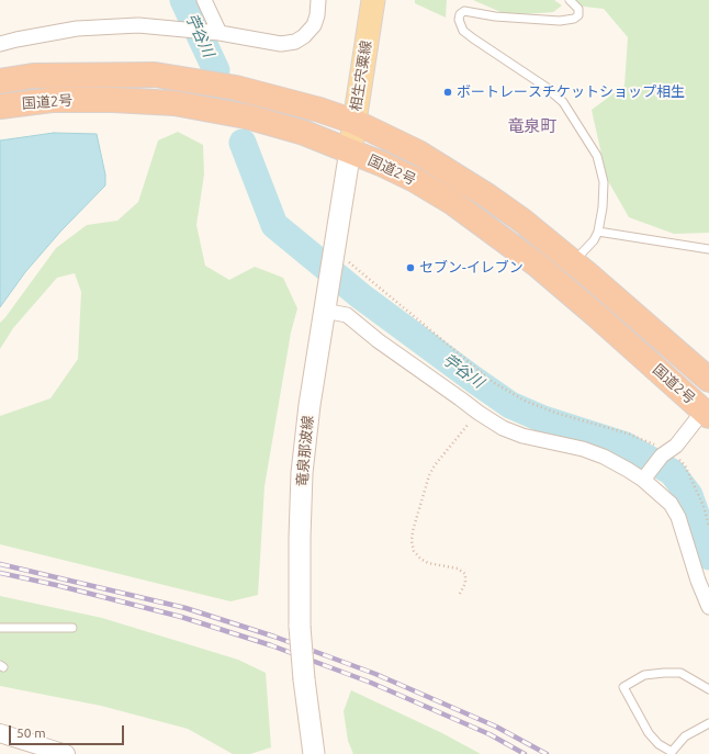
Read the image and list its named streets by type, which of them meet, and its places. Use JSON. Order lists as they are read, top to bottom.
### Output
{
  "streets": {
    "highway": ["国道2号"],
    "main road": ["相生宍粟線", "竜泉那波線"]
  },
  "crossings": [
    ["相生宍粟線", "国道2号"],
    ["相生宍粟線", "竜泉那波線"],
    ["国道2号", "竜泉那波線"]
  ],
  "districts": ["竜泉町"],
  "water": ["苧谷川"],
  "places": ["ボートレースチケットショップ相生", "セブン-イレブン"],
  "scale_bar": "50 m"
}
